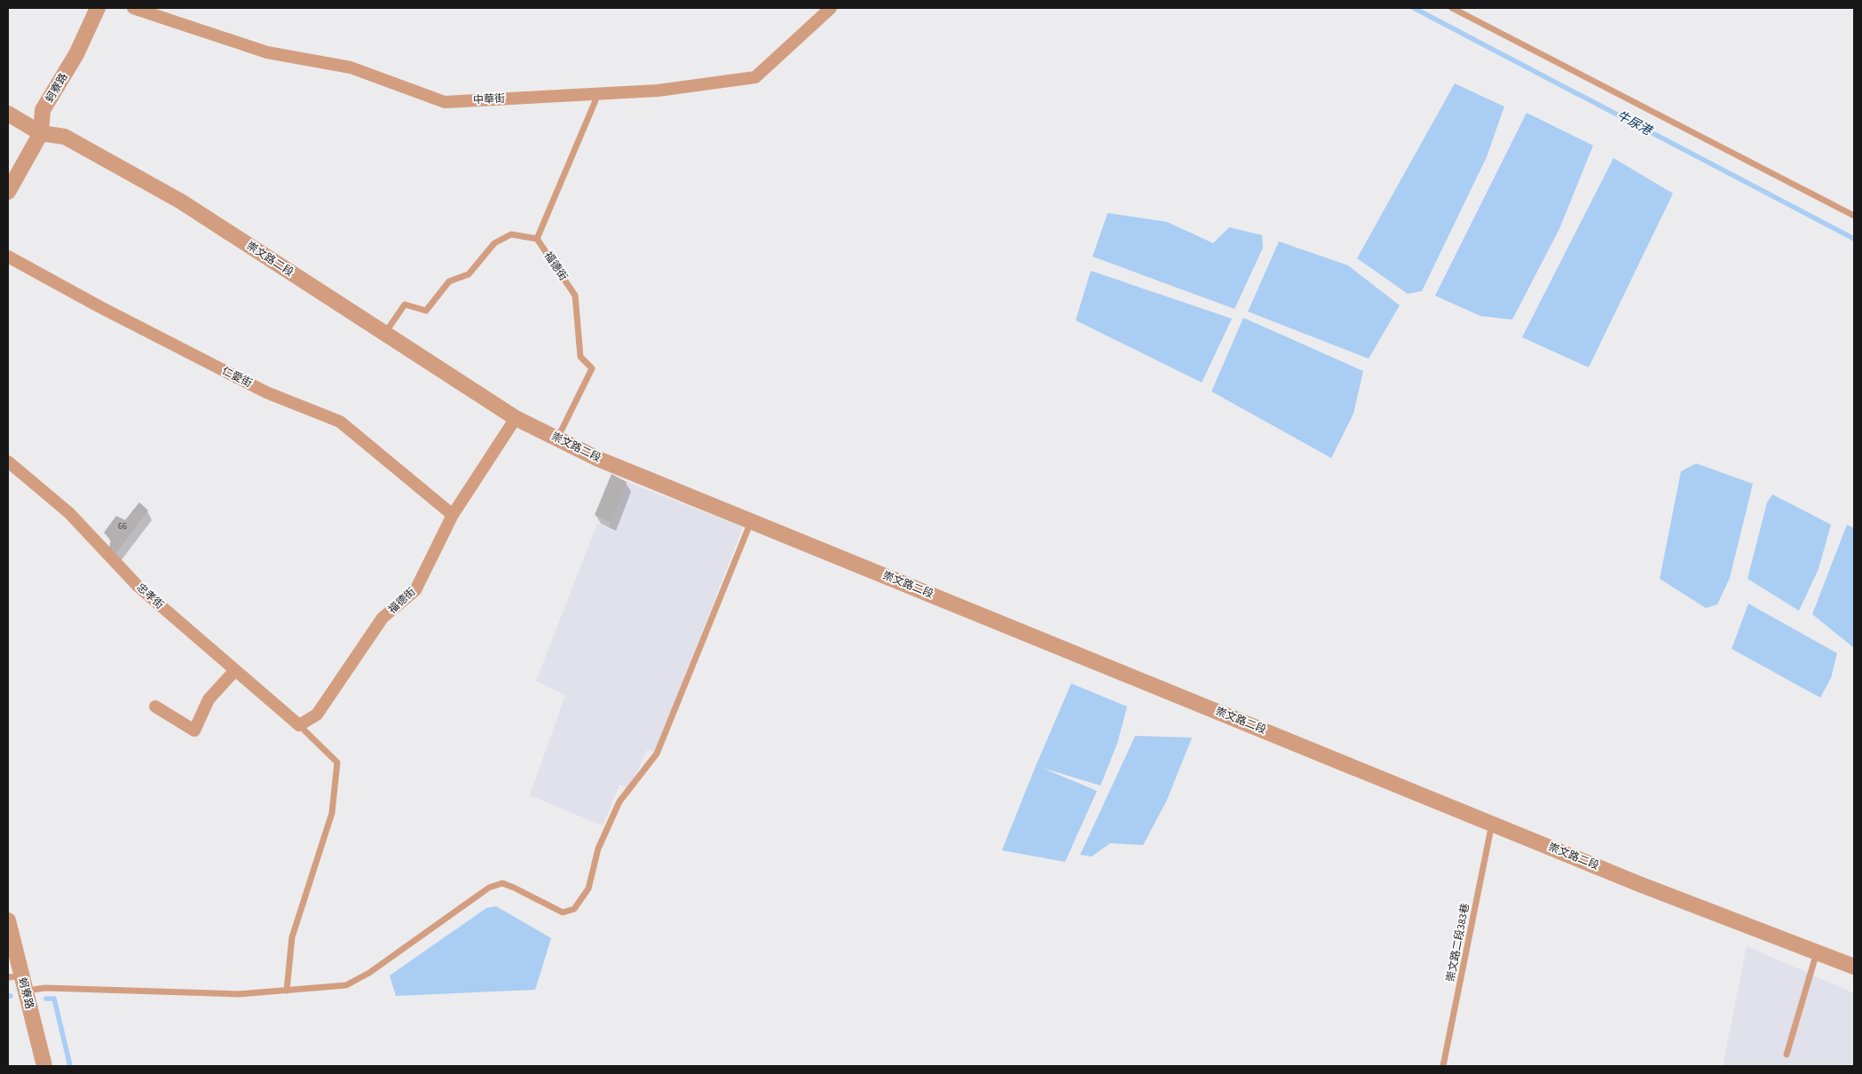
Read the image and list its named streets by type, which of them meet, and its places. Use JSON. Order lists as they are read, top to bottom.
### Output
{
  "streets": {
    "street": [
      "蚵寮路",
      "中華街",
      "崇文路二段",
      "福德街",
      "仁愛街",
      "忠孝街"
    ],
    "lane": ["崇文路二段383巷"]
  },
  "crossings": [
    ["蚵寮路", "崇文路二段"],
    ["崇文路二段", "福德街"],
    ["崇文路二段", "崇文路二段383巷"],
    ["福德街", "仁愛街"],
    ["福德街", "忠孝街"]
  ],
  "water": ["牛尿港"],
  "house_numbers": ["66"]
}
